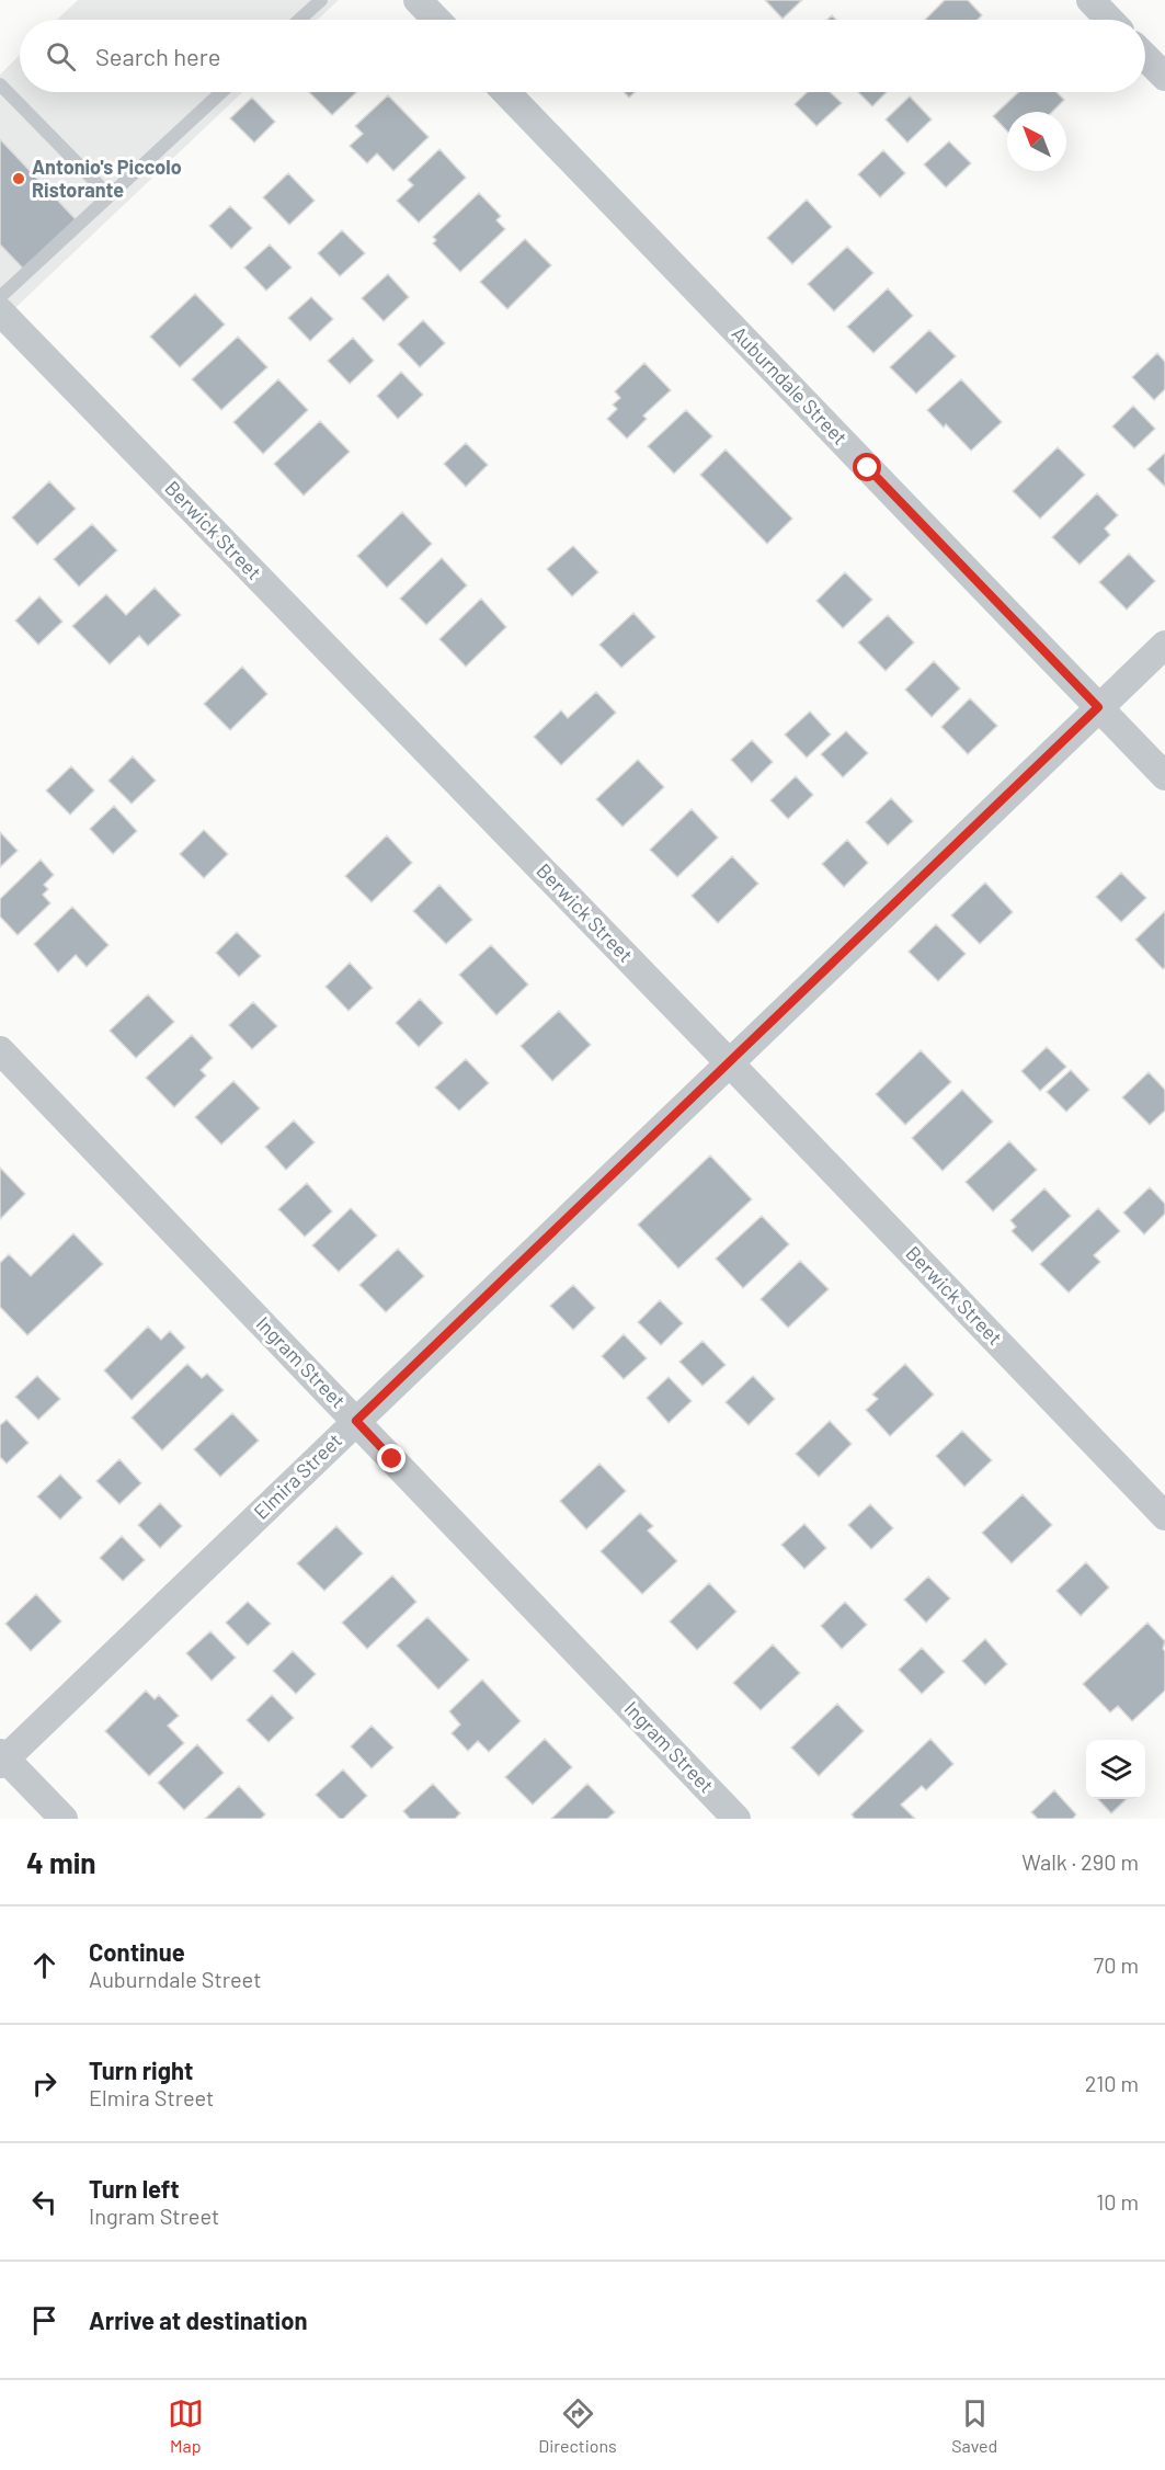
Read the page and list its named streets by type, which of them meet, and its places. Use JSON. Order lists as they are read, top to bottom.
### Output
{
  "streets": {
    "street": [
      "Auburndale Street",
      "Berwick Street",
      "Ingram Street",
      "Elmira Street"
    ]
  },
  "crossings": [
    ["Auburndale Street", "Elmira Street"],
    ["Berwick Street", "Elmira Street"],
    ["Ingram Street", "Elmira Street"]
  ],
  "places": ["Antonio's Piccolo Ristorante"],
  "north": "top left",
  "page": {
    "search": "Search here",
    "heading": ["4 min", "Walk · 290 m"],
    "list": [
      ["Continue", "Auburndale Street", "70 m"],
      ["Turn right", "Elmira Street", "210 m"],
      ["Turn left", "Ingram Street", "10 m"],
      "Arrive at destination"
    ],
    "nav": ["Map", "Directions", "Saved"]
  }
}
